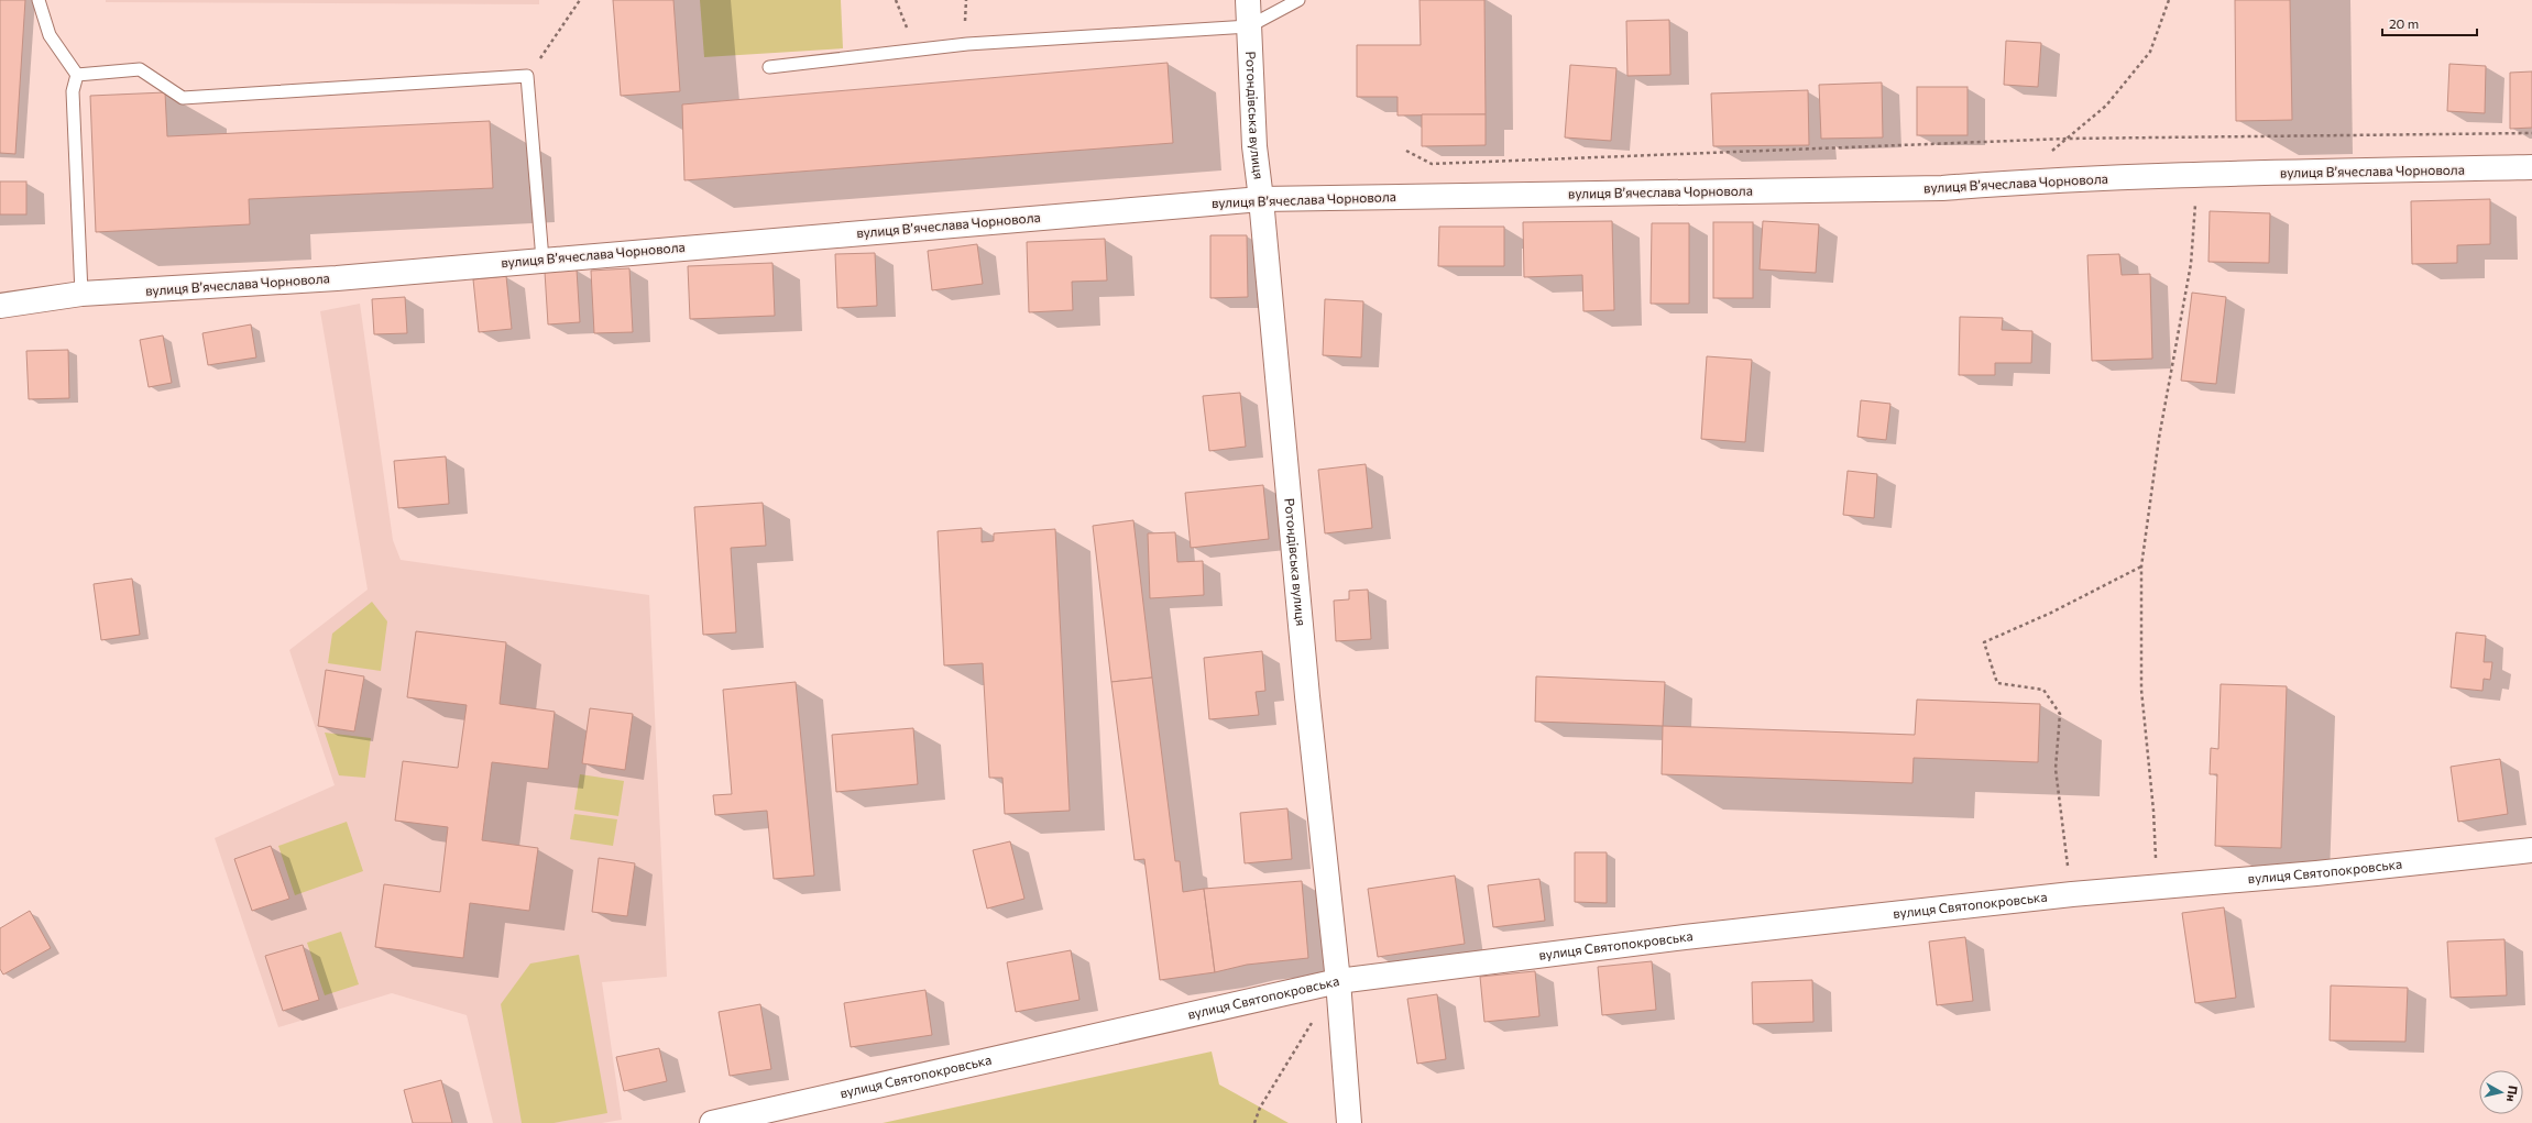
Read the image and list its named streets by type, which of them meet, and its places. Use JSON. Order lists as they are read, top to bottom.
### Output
{
  "streets": {
    "street": ["Ротондівська вулиця", "вулиця Вʼячеслава Чорновола", "вулиця Святопокровська"]
  },
  "crossings": [
    ["Ротондівська вулиця", "вулиця Вʼячеслава Чорновола"],
    ["Ротондівська вулиця", "вулиця Святопокровська"]
  ],
  "scale_bar": "20 m",
  "north": "right"
}
